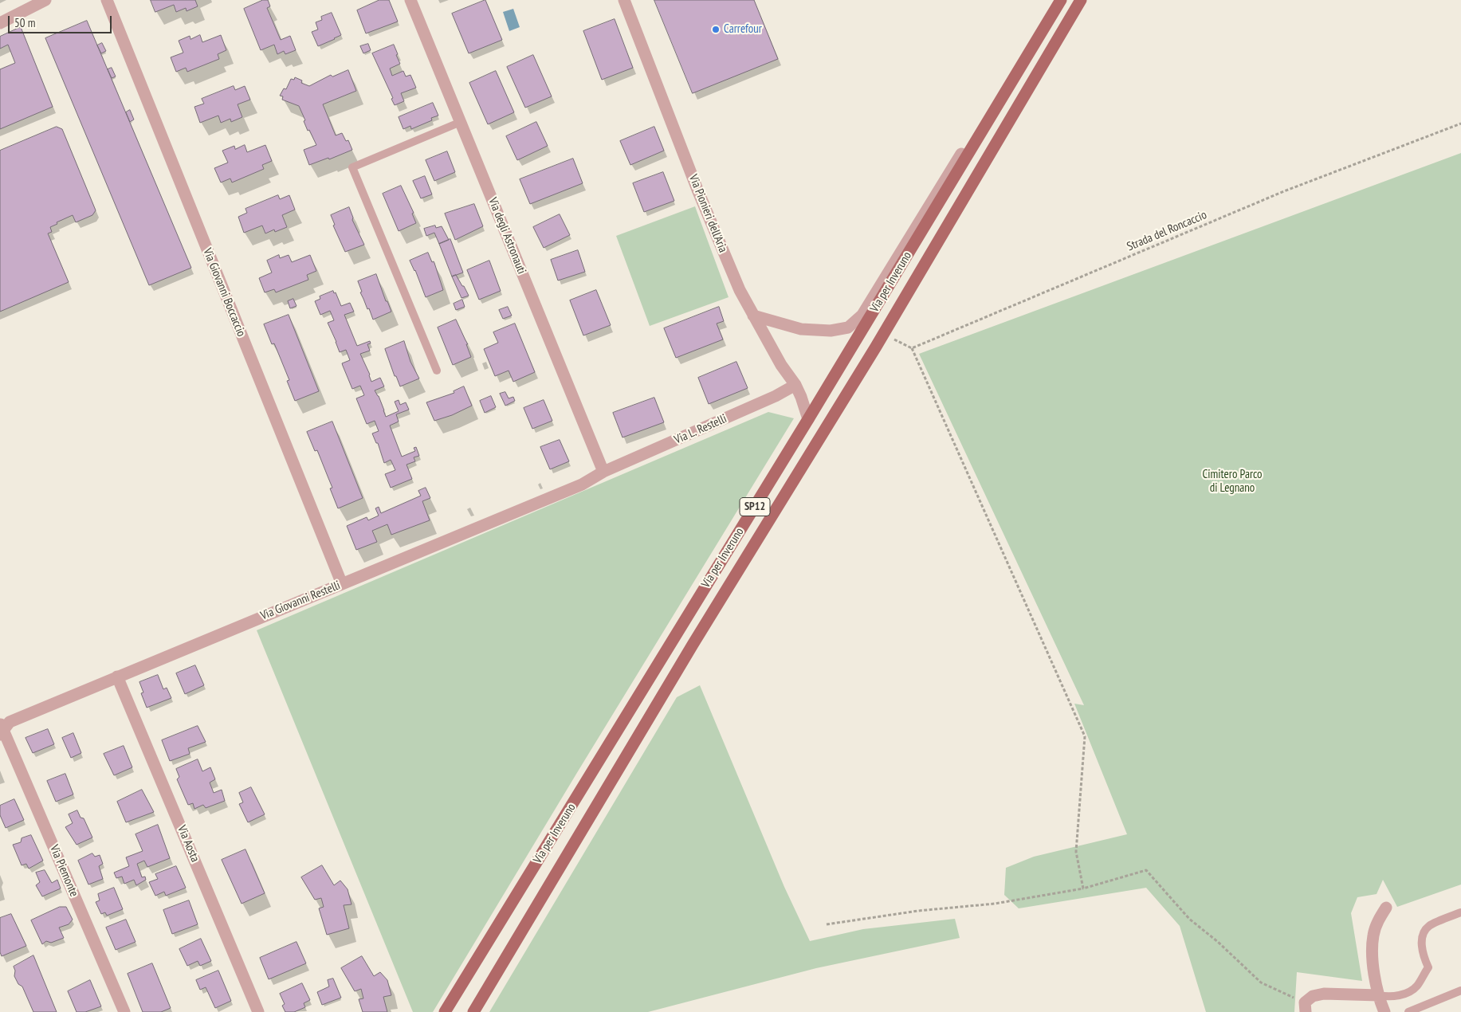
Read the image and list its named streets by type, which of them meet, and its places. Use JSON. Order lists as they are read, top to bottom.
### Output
{
  "streets": {
    "main road": ["Via per Inveruno", "SP12"],
    "street": [
      "Via Pionieri dell'Aria",
      "Via degli Astronauti",
      "Via Giovanni Boccaccio",
      "Via L. Restelli",
      "Via Giovanni Restelli",
      "Via Aosta",
      "Via Piemonte"
    ],
    "path": ["Strada del Roncaccio"]
  },
  "crossings": [
    ["Via Pionieri dell'Aria", "Via per Inveruno"],
    ["Via Pionieri dell'Aria", "Via L. Restelli"],
    ["Via degli Astronauti", "Via L. Restelli"],
    ["Via degli Astronauti", "Via Giovanni Restelli"],
    ["Via Giovanni Boccaccio", "Via Giovanni Restelli"],
    ["Via L. Restelli", "Via Giovanni Restelli"],
    ["Via Giovanni Restelli", "Via Aosta"],
    ["Via Giovanni Restelli", "Via Piemonte"]
  ],
  "parks": ["Cimitero Parco di Legnano"],
  "places": ["Carrefour"],
  "scale_bar": "50 m"
}
